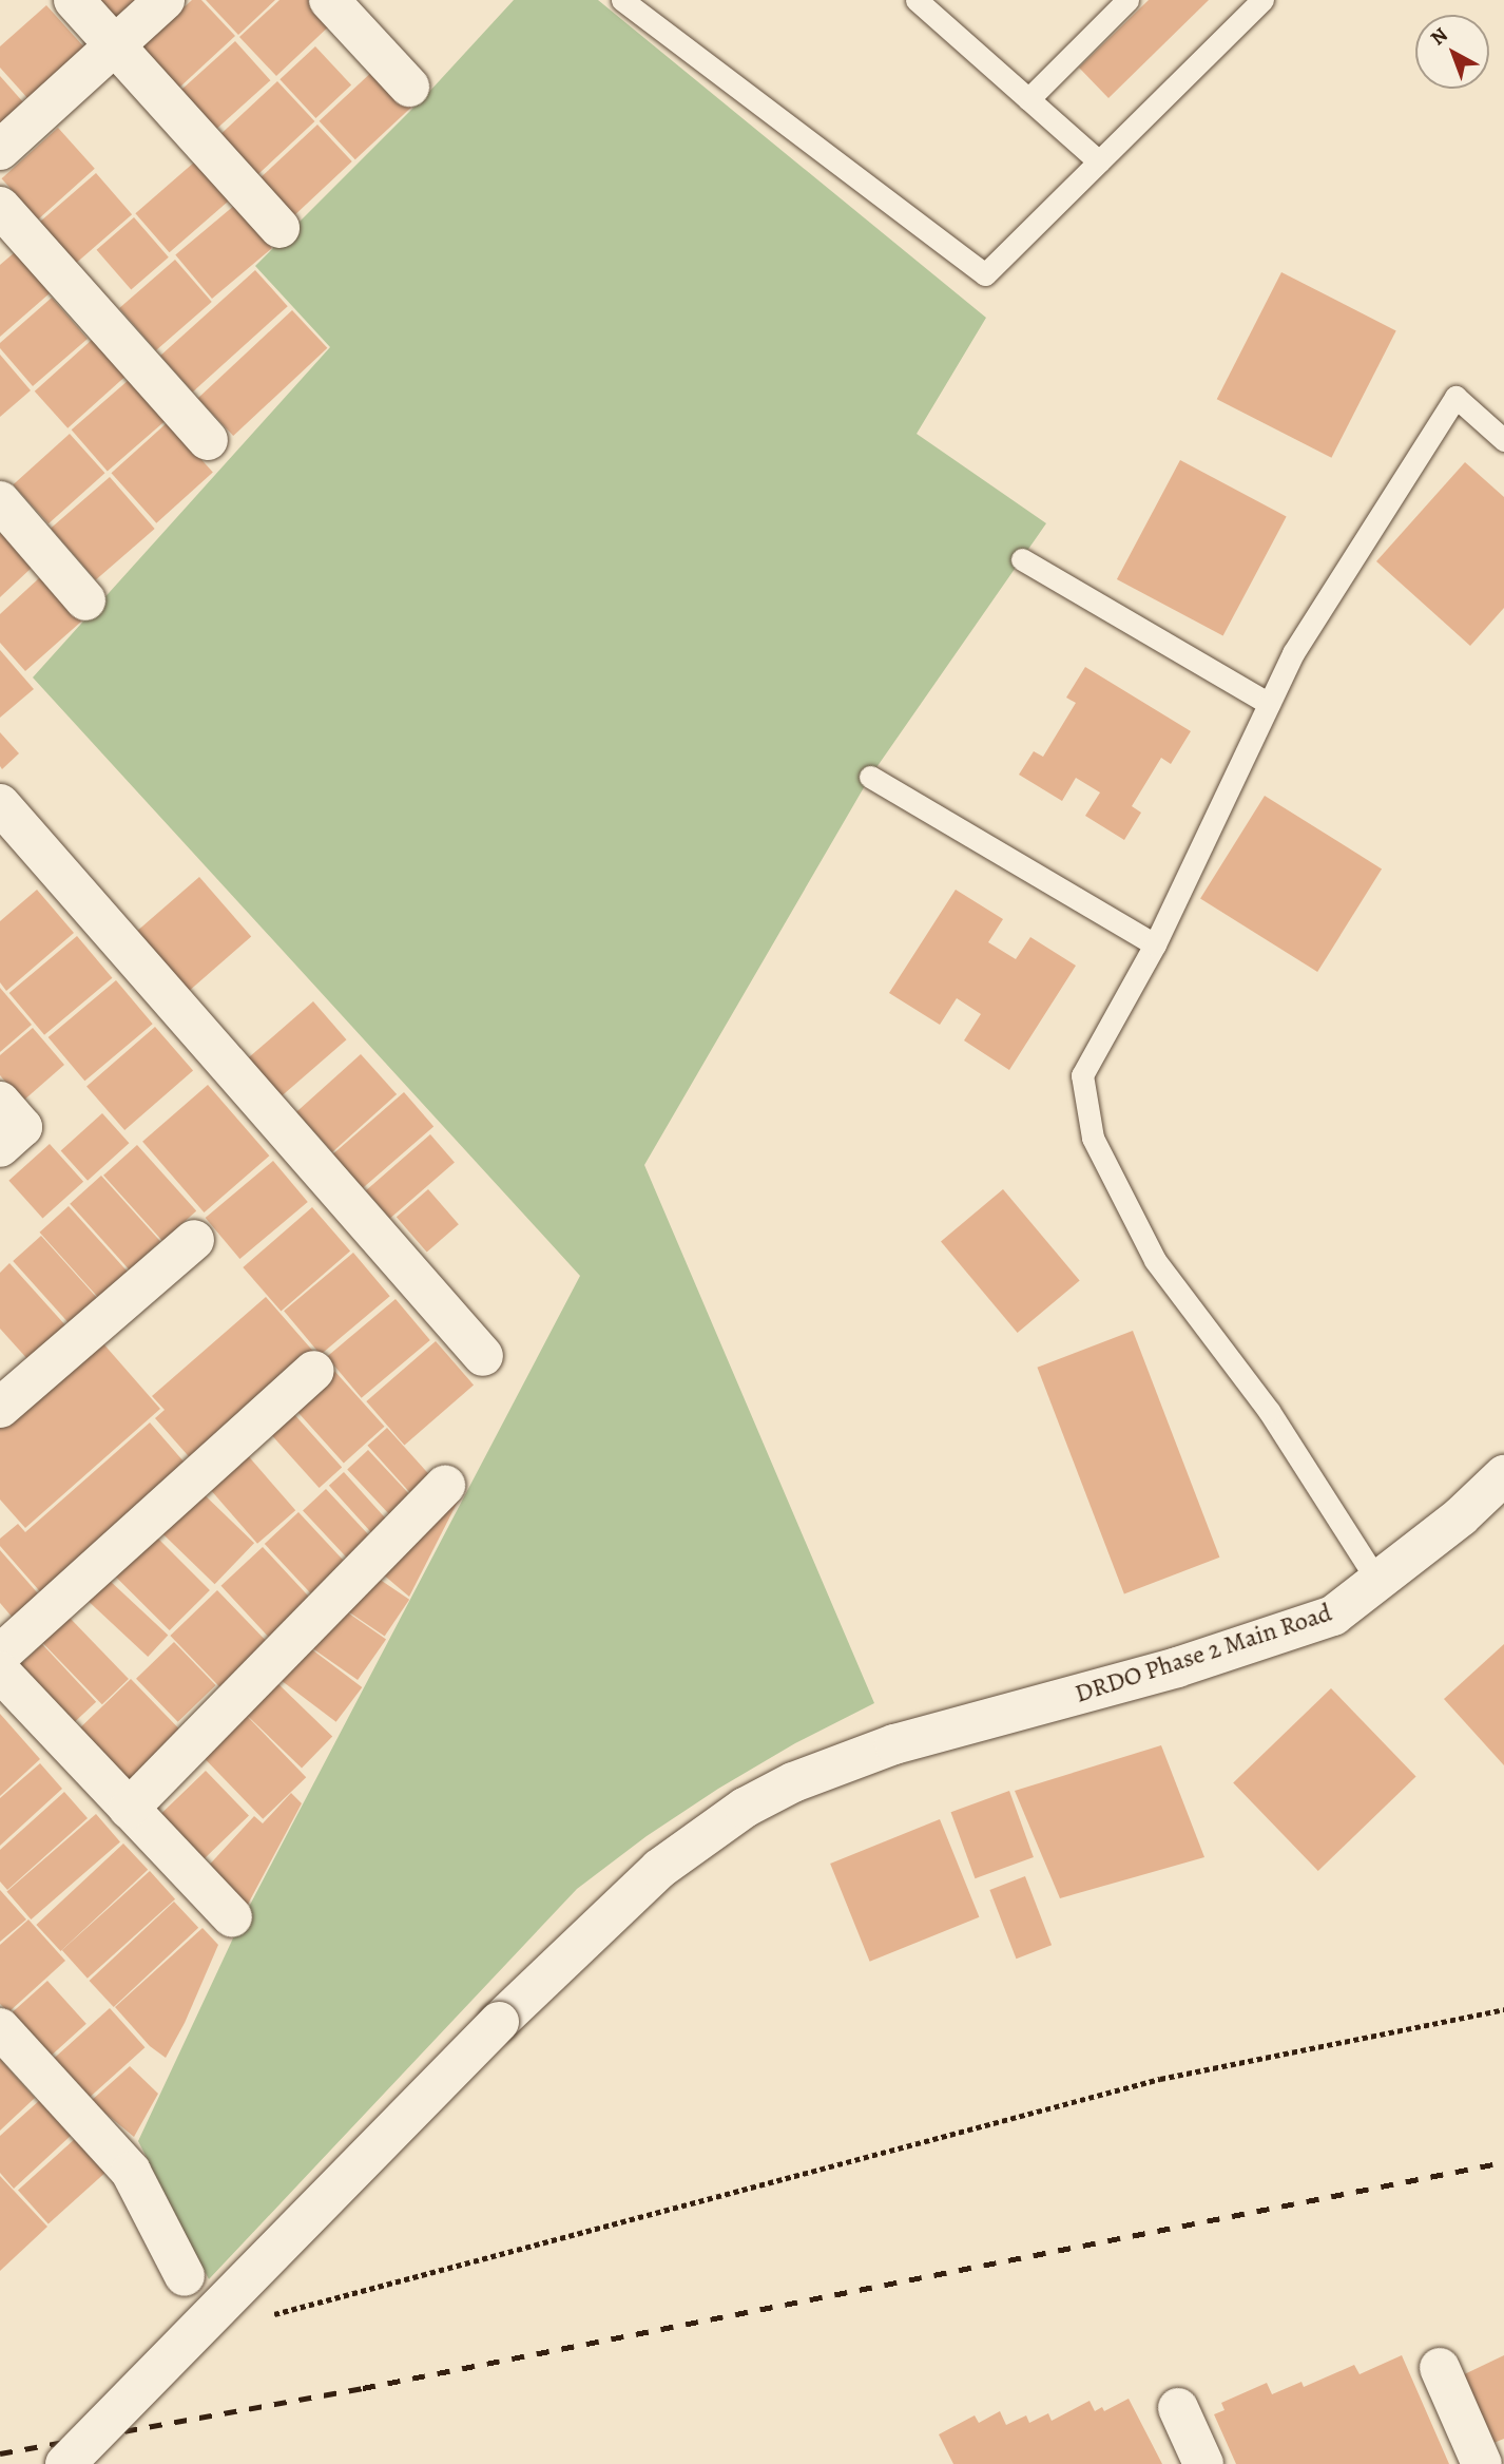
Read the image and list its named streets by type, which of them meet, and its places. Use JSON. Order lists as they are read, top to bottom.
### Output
{
  "streets": {
    "street": ["DRDO Phase 2 Main Road"]
  },
  "north": "top left"
}
